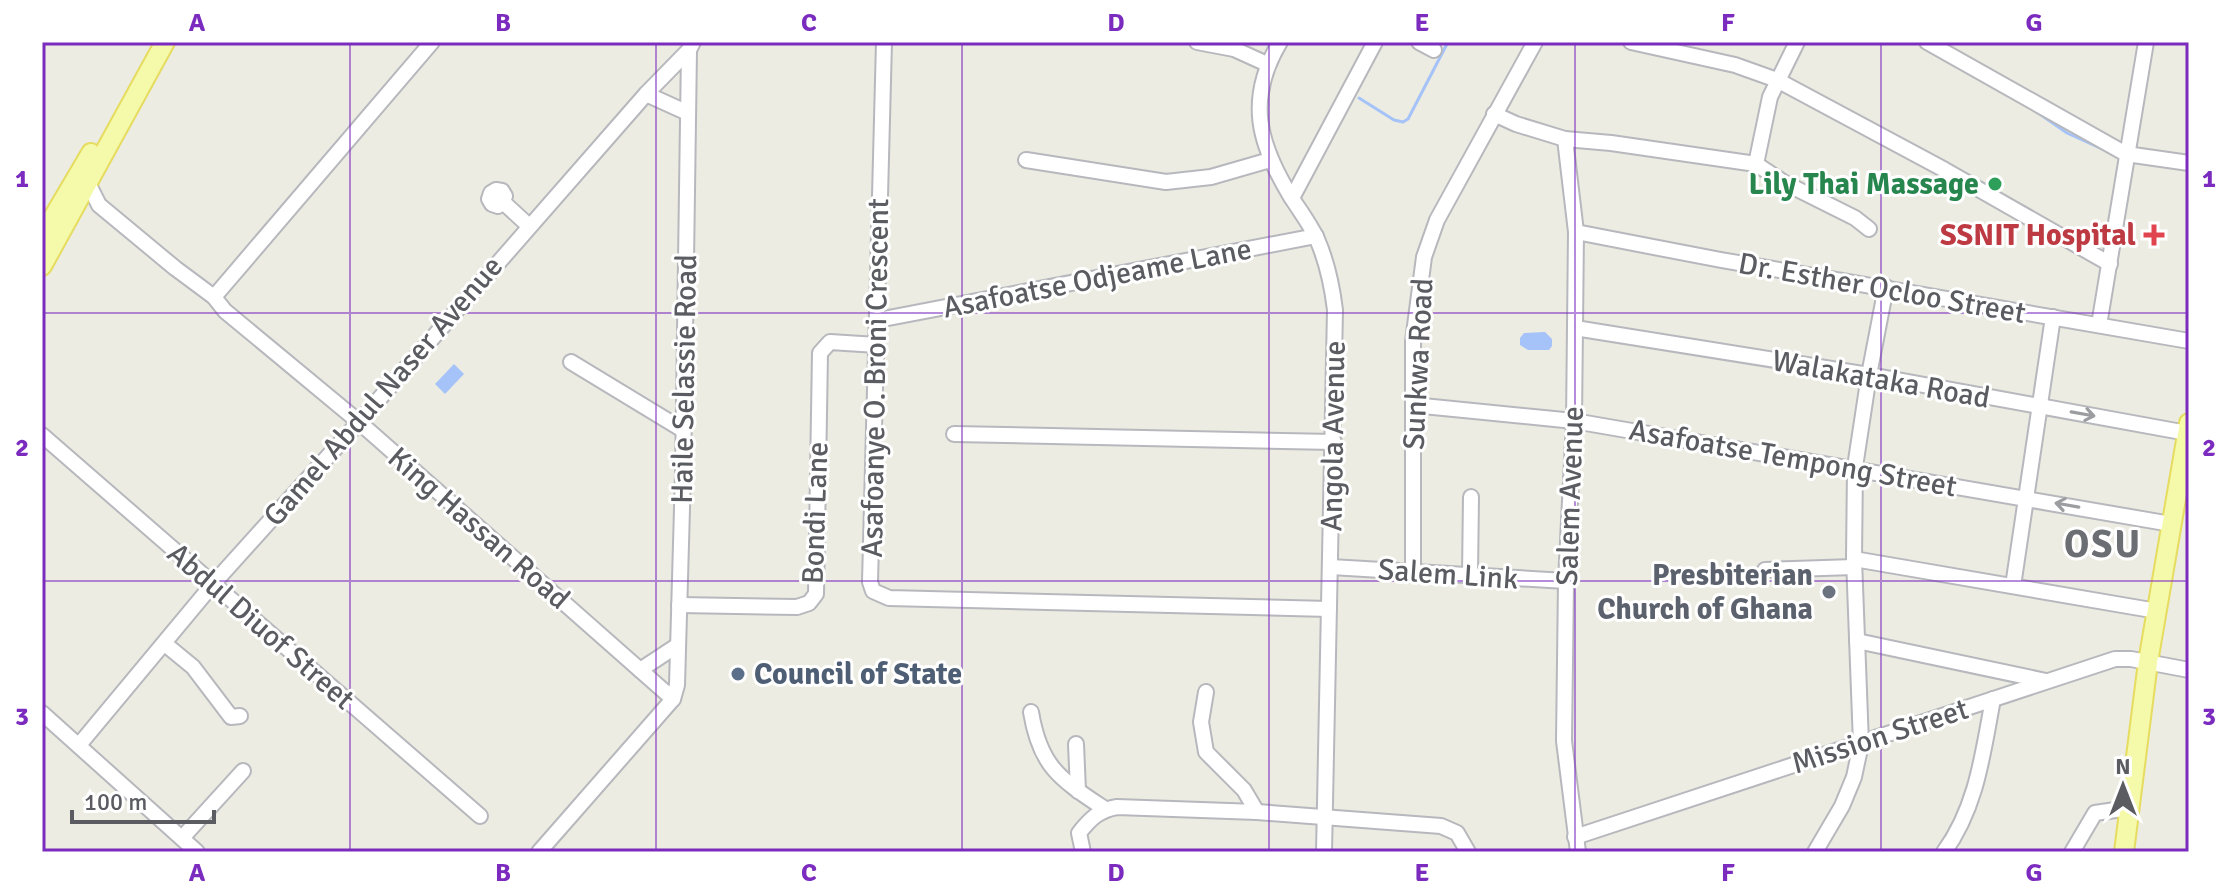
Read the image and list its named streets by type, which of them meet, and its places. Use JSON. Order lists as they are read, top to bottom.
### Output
{
  "streets": {
    "street": [
      "Asafoatse Odjeame Lane",
      "Dr. Esther Ocloo Street",
      "Sunkwa Road",
      "Asafoanye O. Broni Crescent",
      "Haile Selassie Road",
      "Walakataka Road",
      "Gamel Abdul Naser Avenue",
      "Angola Avenue",
      "Asafoatse Tempong Street",
      "Salem Avenue",
      "Bondi Lane",
      "King Hassan Road",
      "Salem Link",
      "Abdul Diuof Street",
      "Mission Street"
    ]
  },
  "crossings": [
    ["Asafoatse Odjeame Lane", "Asafoanye O. Broni Crescent"],
    ["Asafoatse Odjeame Lane", "Angola Avenue"],
    ["Dr. Esther Ocloo Street", "Salem Avenue"],
    ["Sunkwa Road", "Asafoatse Tempong Street"],
    ["Sunkwa Road", "Salem Link"],
    ["Asafoanye O. Broni Crescent", "Angola Avenue"],
    ["Asafoanye O. Broni Crescent", "Bondi Lane"],
    ["Haile Selassie Road", "Gamel Abdul Naser Avenue"],
    ["Haile Selassie Road", "Bondi Lane"],
    ["Haile Selassie Road", "King Hassan Road"],
    ["Walakataka Road", "Salem Avenue"],
    ["Gamel Abdul Naser Avenue", "King Hassan Road"],
    ["Gamel Abdul Naser Avenue", "Abdul Diuof Street"],
    ["Angola Avenue", "Salem Link"],
    ["Asafoatse Tempong Street", "Salem Avenue"],
    ["Salem Avenue", "Salem Link"],
    ["Salem Avenue", "Mission Street"]
  ],
  "districts": ["OSU"],
  "places": {
    "other": ["Lily Thai Massage", "Presbiterian Church of Ghana", "Council of State"],
    "health": ["SSNIT Hospital"]
  },
  "scale_bar": "100 m",
  "north": "top",
  "grid": {
    "columns": [
      "A",
      "B",
      "C",
      "D",
      "E",
      "F",
      "G"
    ],
    "rows": ["1", "2", "3"]
  }
}
